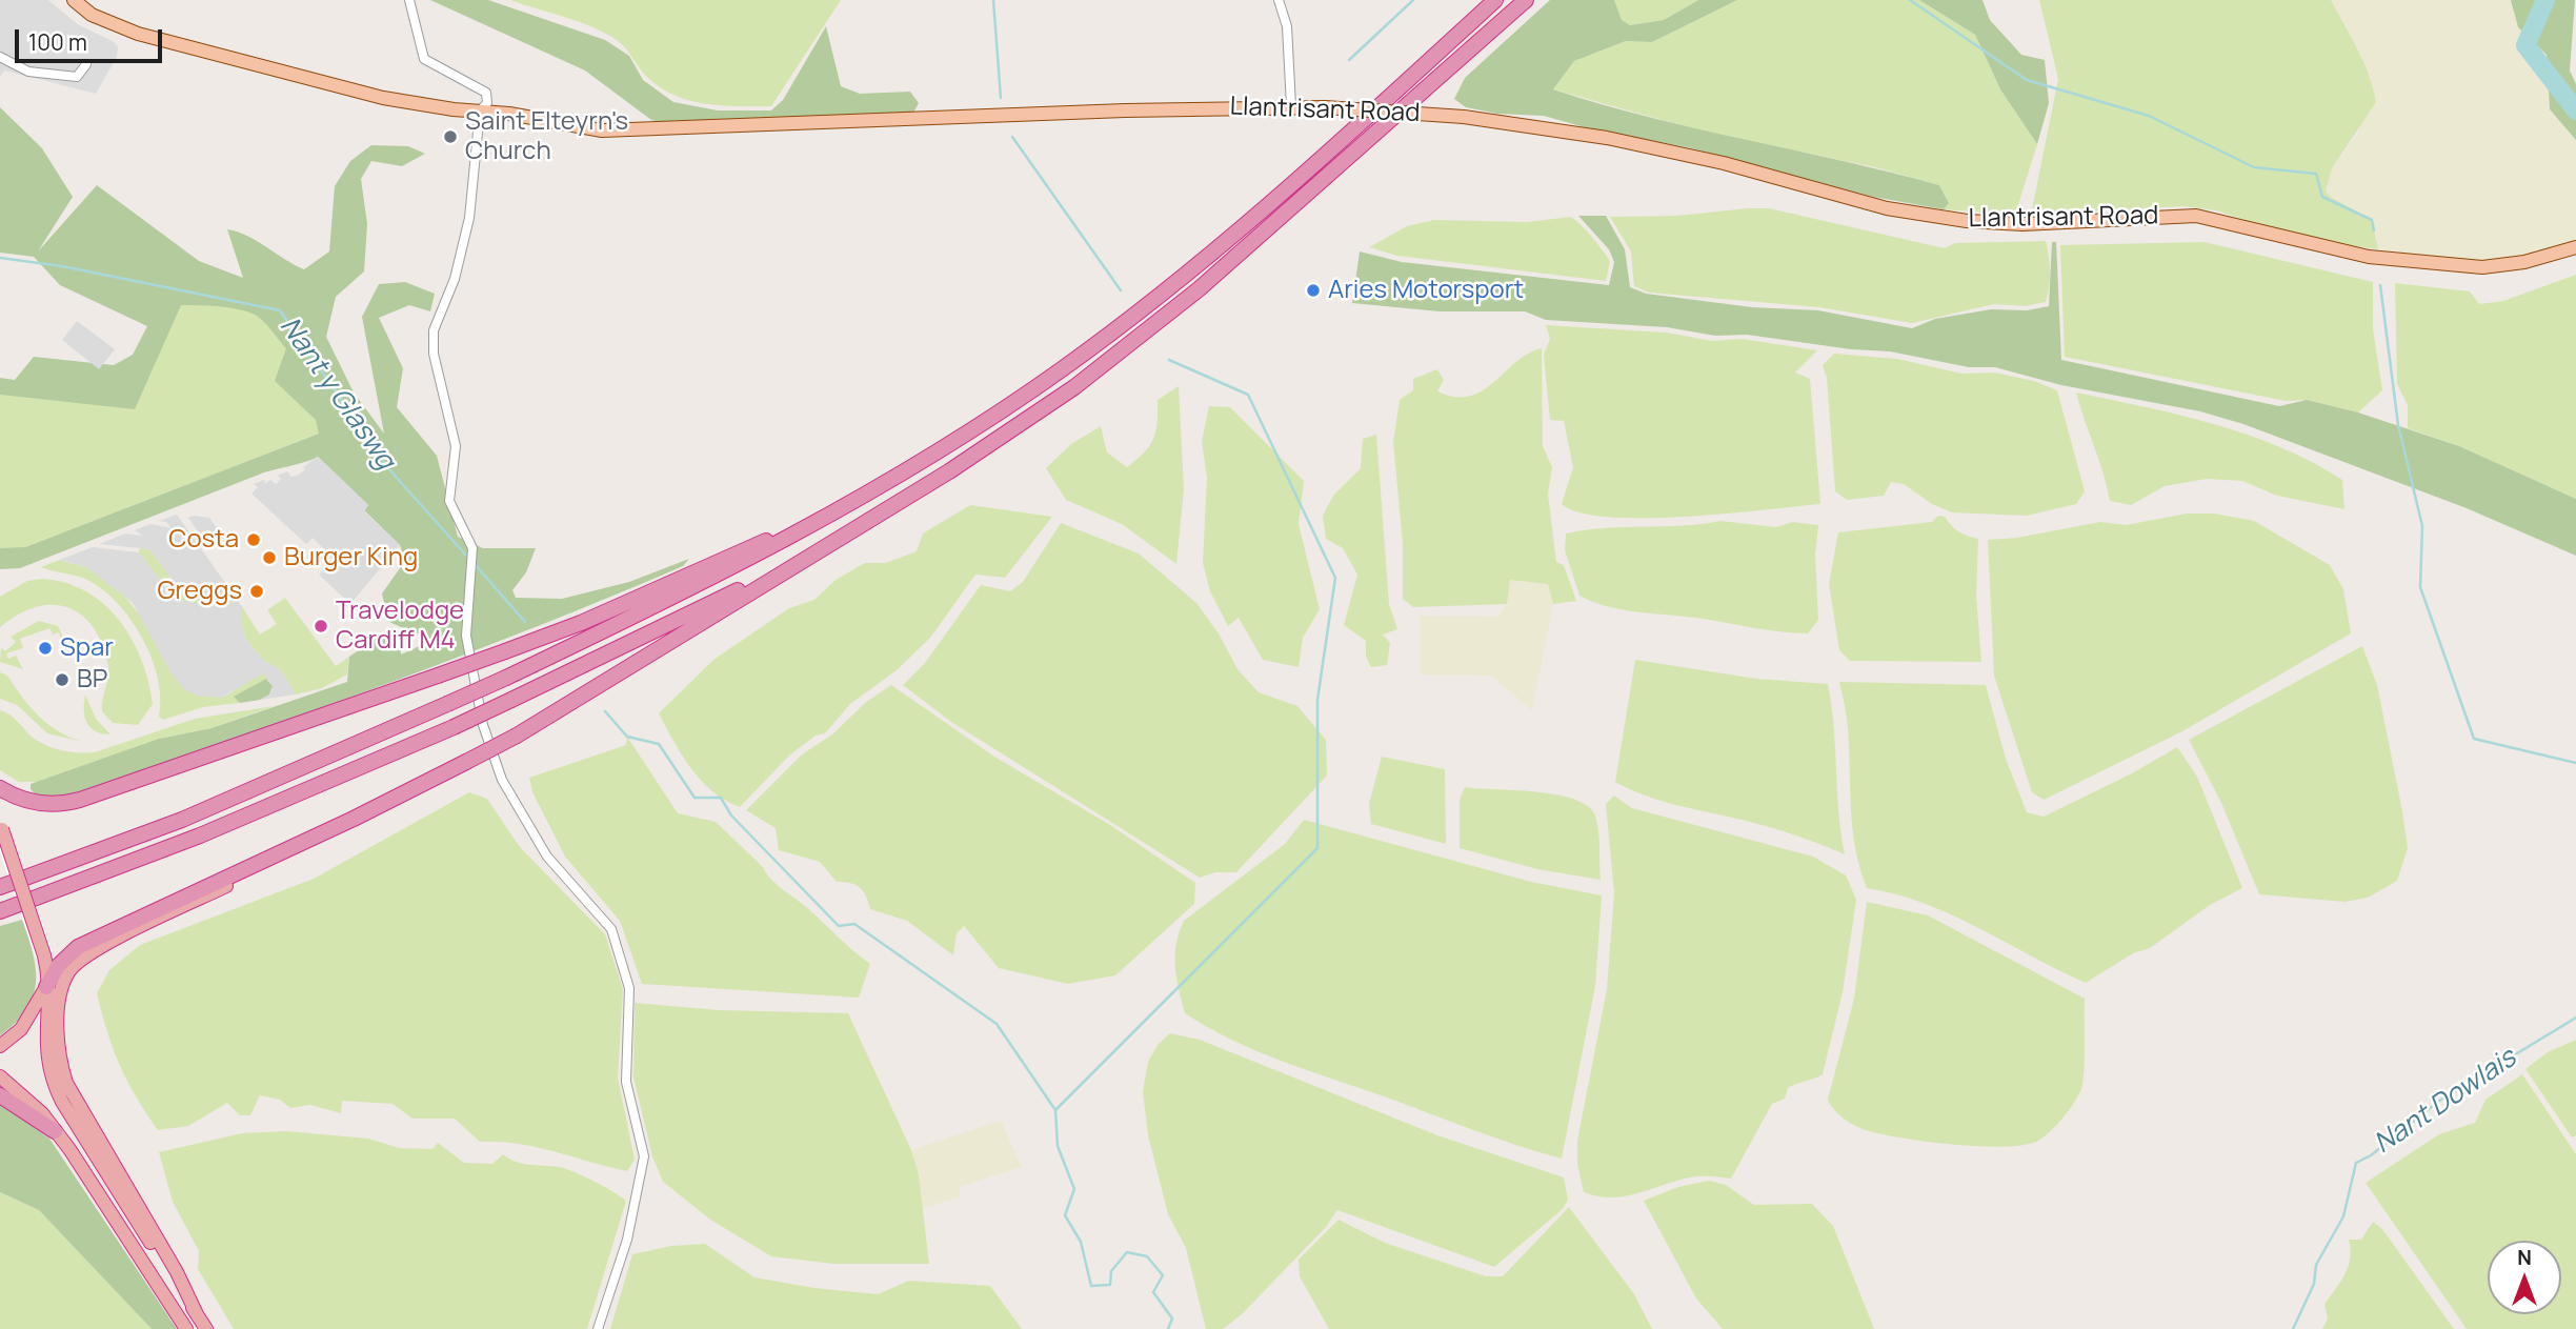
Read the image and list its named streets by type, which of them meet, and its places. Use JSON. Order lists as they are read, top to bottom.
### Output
{
  "streets": {
    "main road": ["Llantrisant Road"]
  },
  "water": ["Nant y Glaswg", "Nant Dowlais"],
  "places": [
    "Saint Elteyrn's Church",
    "Aries Motorsport",
    "Costa",
    "Burger King",
    "Greggs",
    "Travelodge Cardiff M4",
    "Spar",
    "BP"
  ],
  "scale_bar": "100 m",
  "north": "top"
}
